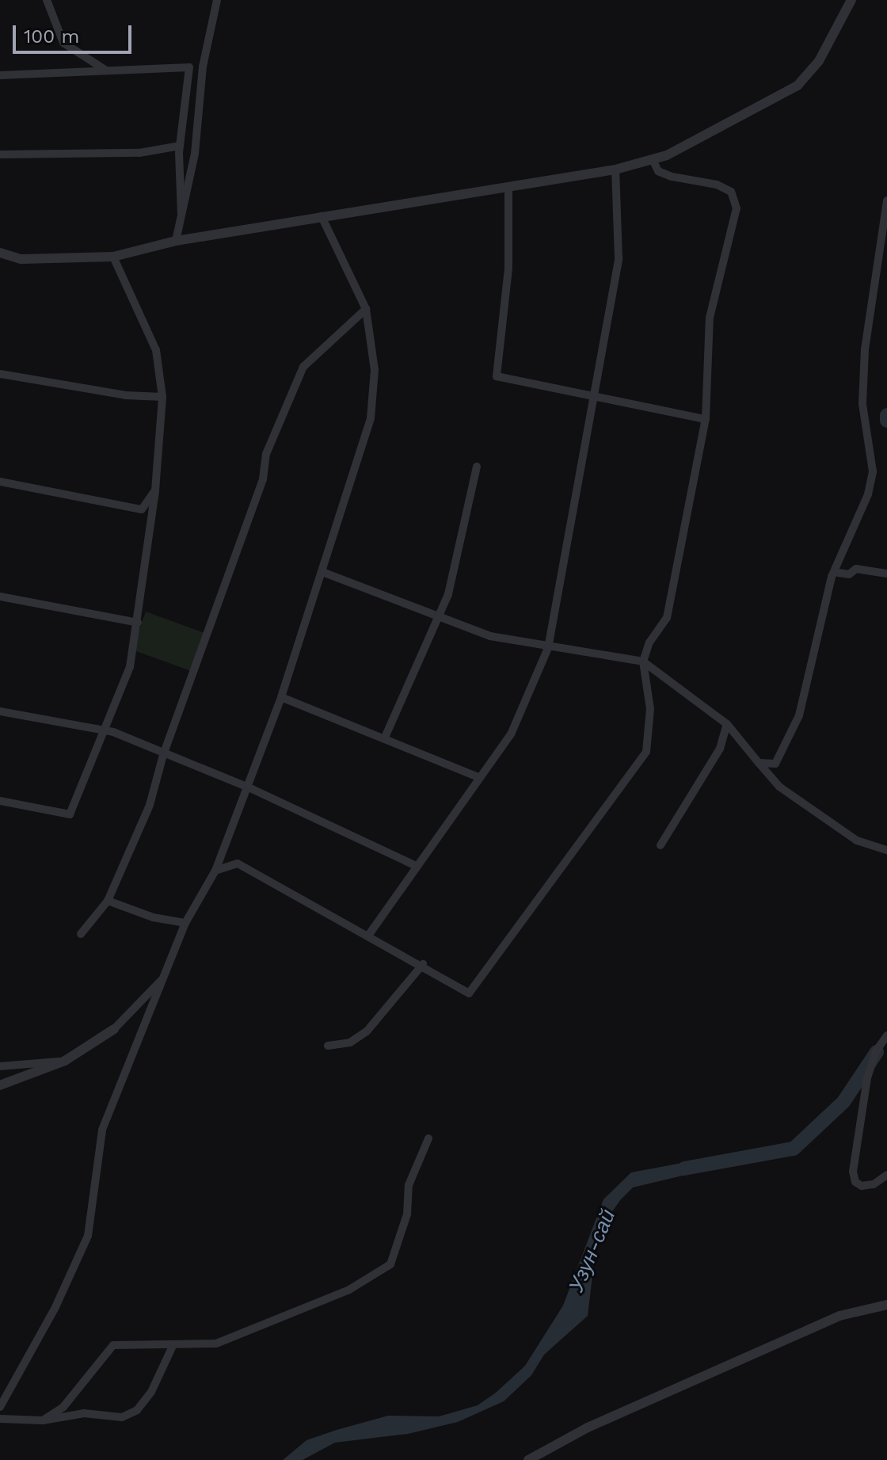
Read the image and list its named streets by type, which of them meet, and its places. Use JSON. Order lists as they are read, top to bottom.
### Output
{
  "water": ["Узун-сай"],
  "scale_bar": "100 m"
}
